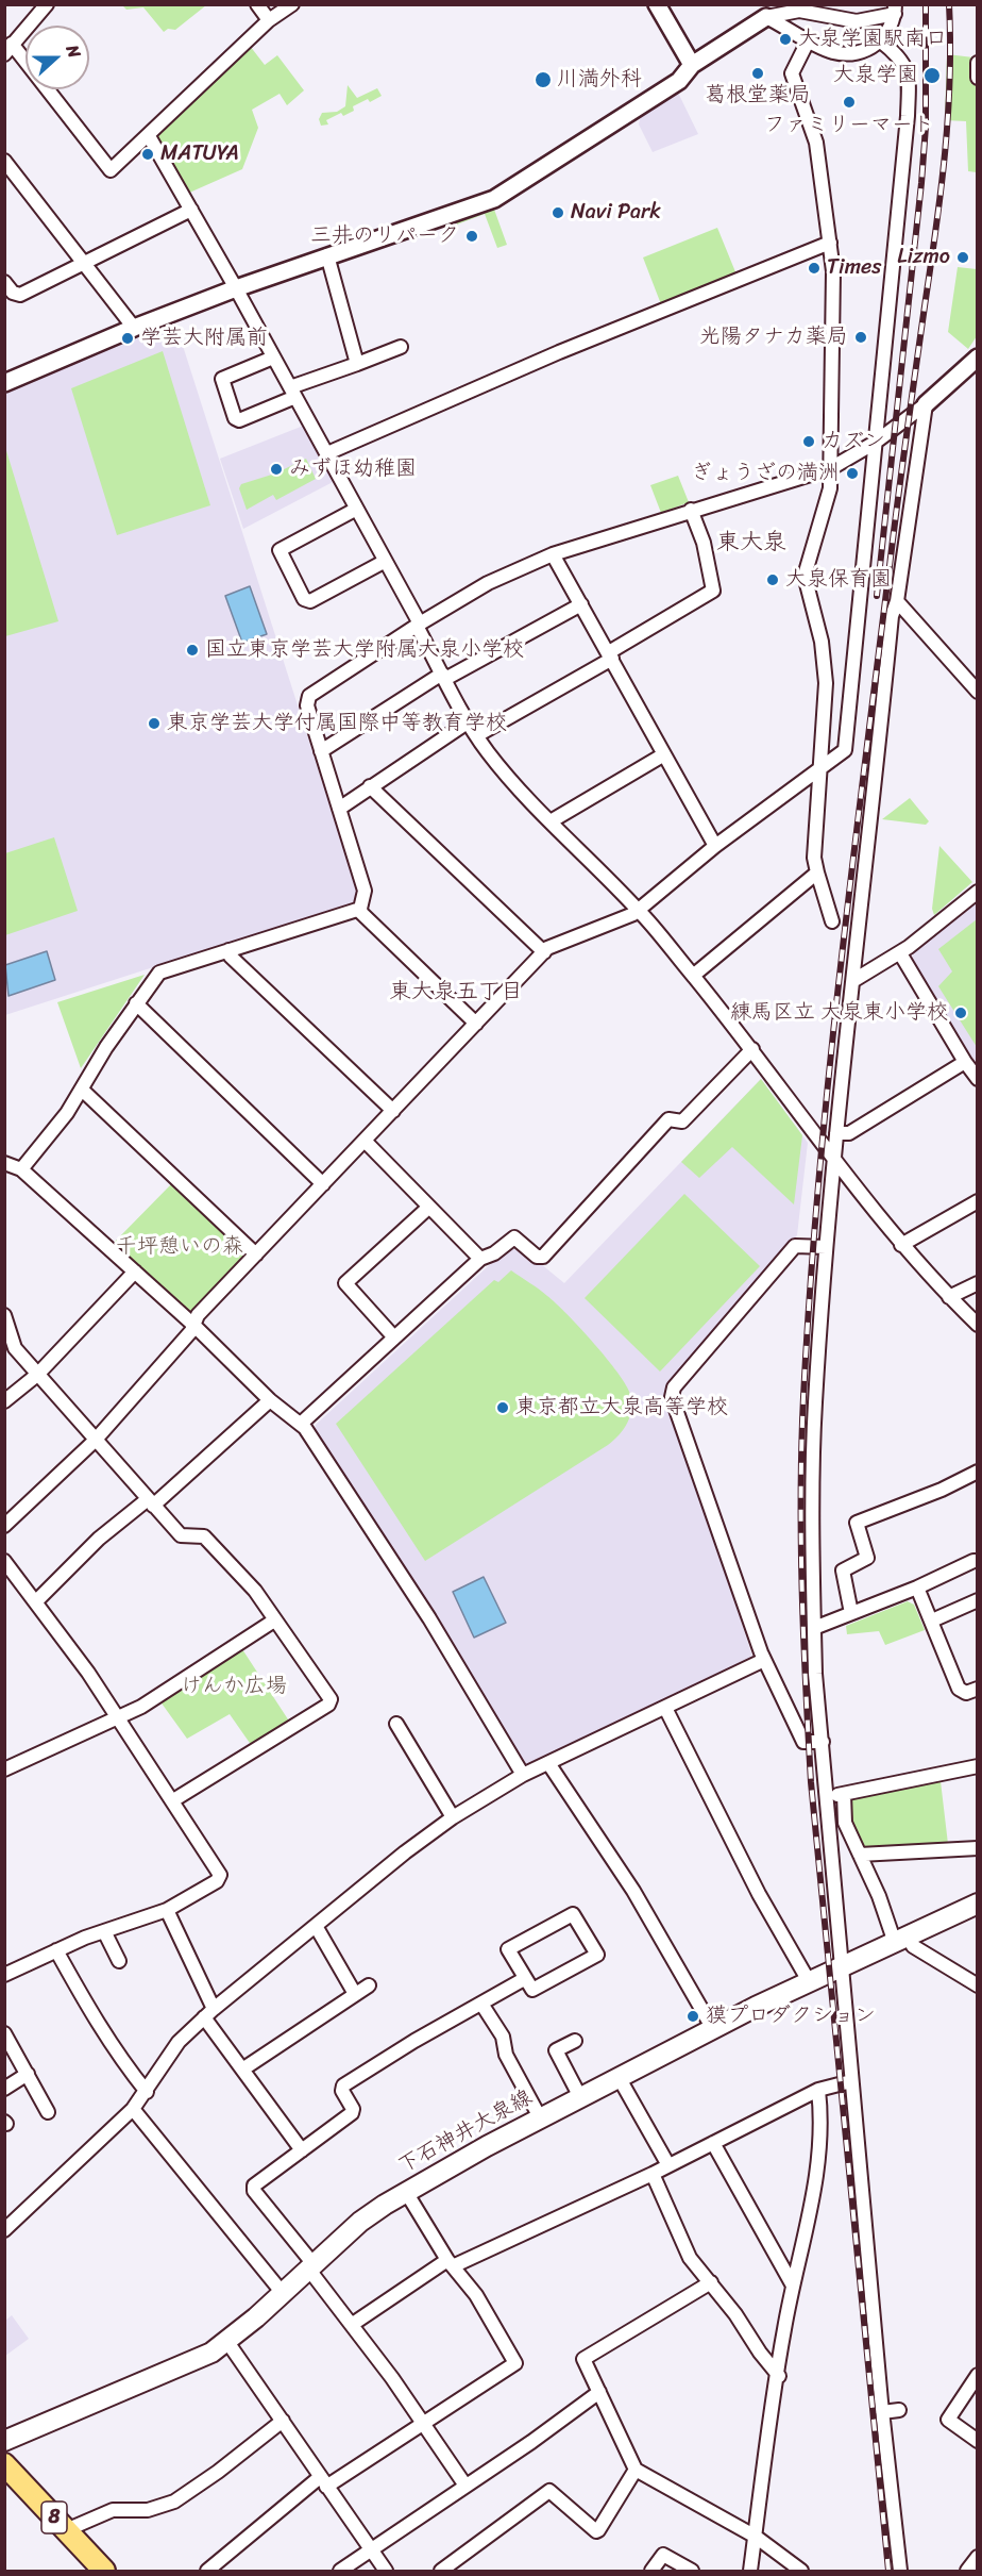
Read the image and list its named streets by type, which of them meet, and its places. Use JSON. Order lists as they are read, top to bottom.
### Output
{
  "streets": {
    "main road": ["下石神井大泉線", "8"]
  },
  "districts": ["東大泉", "東大泉五丁目"],
  "parks": ["千坪憩いの森", "けんか広場"],
  "places": [
    "大泉学園駅南口",
    "葛根堂薬局",
    "大泉学園",
    "川満外科",
    "ファミリーマート",
    "MATUYA",
    "Navi Park",
    "三井のリパーク",
    "Lizmo",
    "Times",
    "光陽タナカ薬局",
    "学芸大附属前",
    "カズン",
    "みずほ幼稚園",
    "ぎょうざの満洲",
    "大泉保育園",
    "国立東京学芸大学附属大泉小学校",
    "東京学芸大学付属国際中等教育学校",
    "練馬区立 大泉東小学校",
    "東京都立大泉高等学校",
    "獏プロダクション"
  ],
  "north": "right"
}
